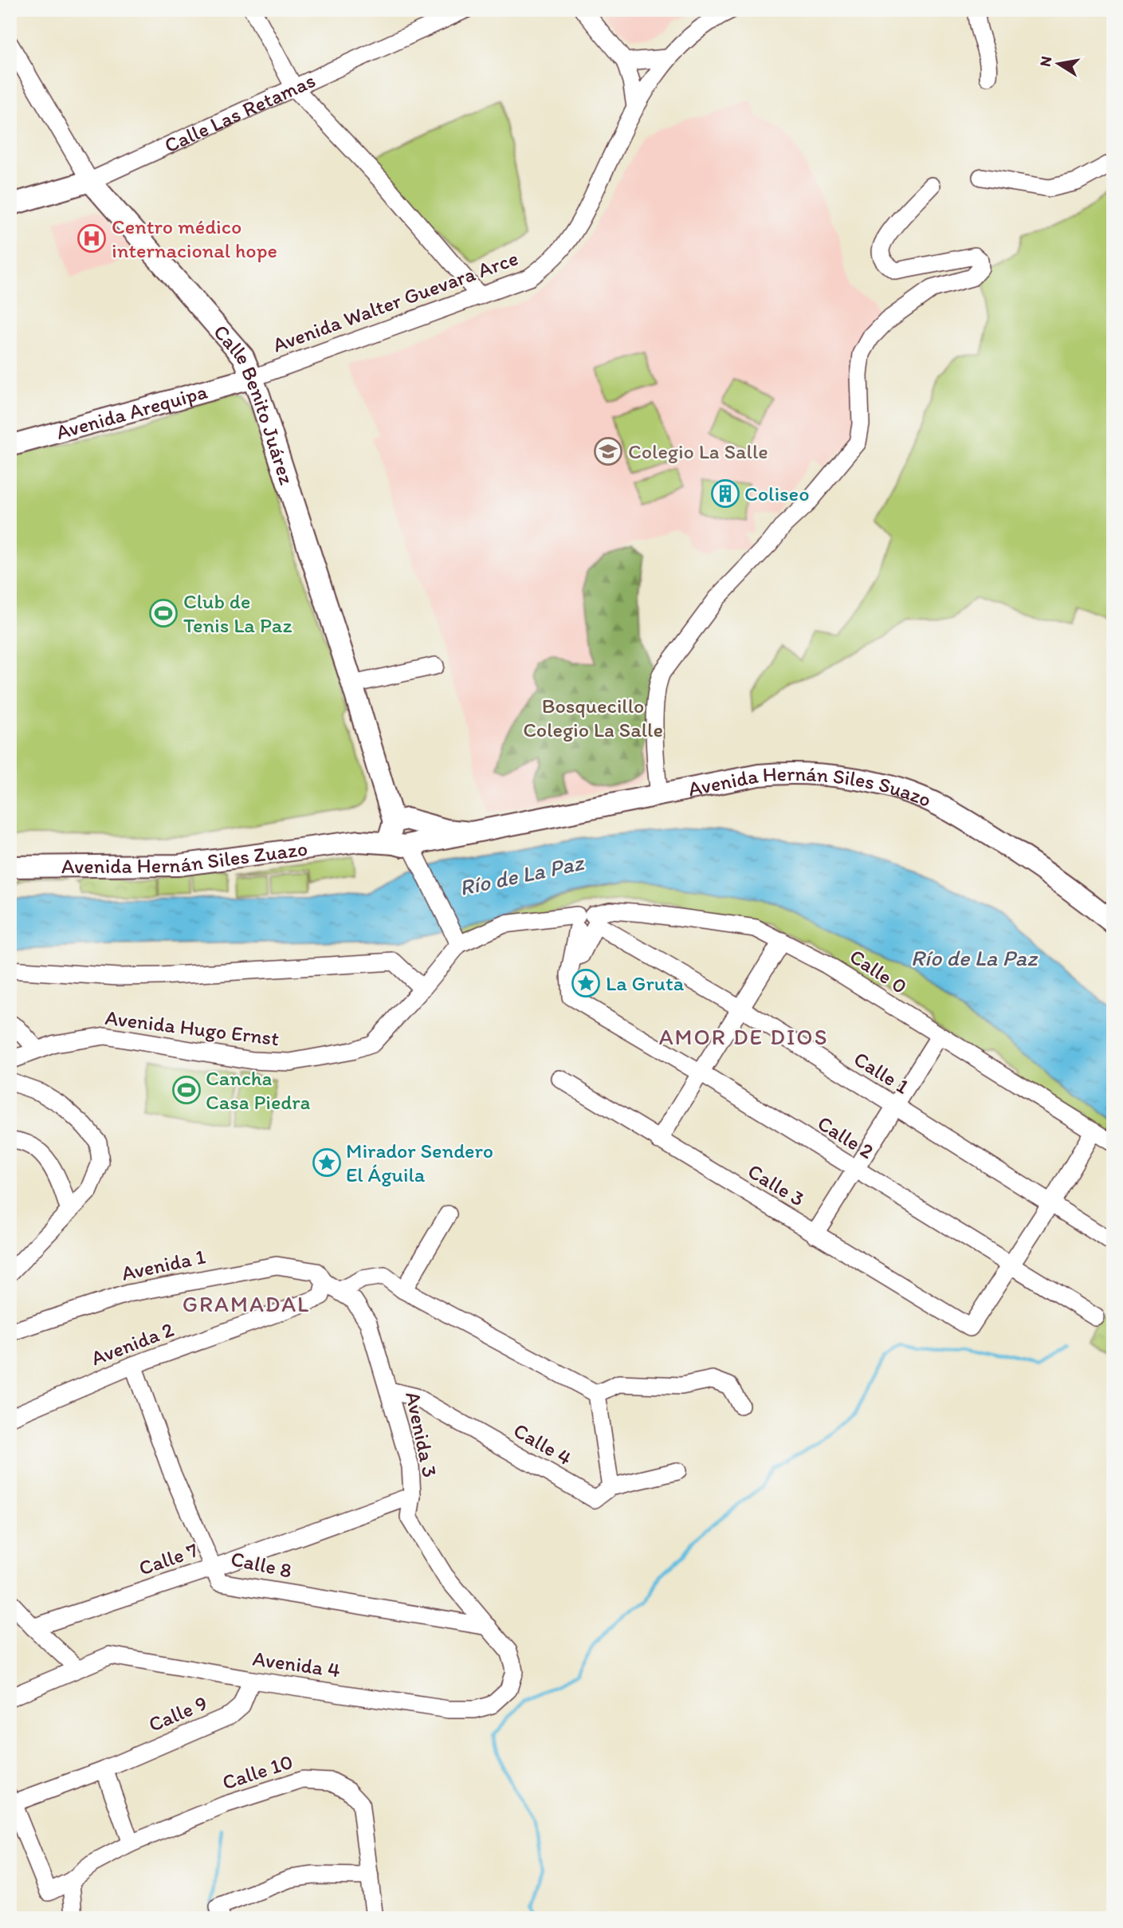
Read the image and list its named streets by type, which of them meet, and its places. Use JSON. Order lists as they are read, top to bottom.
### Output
{
  "streets": {
    "main road": [
      "Calle Las Retamas",
      "Calle Benito Juárez",
      "Avenida Arequipa",
      "Avenida Hernán Siles Suazo",
      "Avenida Hernán Siles Zuazo"
    ],
    "street": [
      "Avenida Walter Guevara Arce",
      "Calle 0",
      "Avenida Hugo Ernst",
      "Calle 1",
      "Calle 2",
      "Calle 3",
      "Avenida 1",
      "Avenida 2",
      "Avenida 3",
      "Calle 4",
      "Calle 7",
      "Calle 8",
      "Avenida 4",
      "Calle 9",
      "Calle 10"
    ]
  },
  "crossings": [
    ["Calle Las Retamas", "Calle Benito Juárez"],
    ["Avenida Walter Guevara Arce", "Calle Benito Juárez"],
    ["Avenida Walter Guevara Arce", "Avenida Arequipa"],
    ["Calle Benito Juárez", "Avenida Arequipa"],
    ["Calle Benito Juárez", "Avenida Hernán Siles Suazo"],
    ["Calle Benito Juárez", "Avenida Hernán Siles Zuazo"],
    ["Avenida Hernán Siles Suazo", "Avenida Hernán Siles Zuazo"],
    ["Calle 0", "Avenida Hugo Ernst"],
    ["Calle 0", "Calle 1"],
    ["Calle 0", "Calle 2"],
    ["Calle 1", "Calle 2"],
    ["Calle 2", "Calle 3"],
    ["Avenida 1", "Avenida 2"],
    ["Avenida 1", "Avenida 3"],
    ["Avenida 2", "Avenida 3"],
    ["Avenida 2", "Calle 8"],
    ["Avenida 3", "Calle 4"],
    ["Avenida 3", "Calle 7"],
    ["Avenida 3", "Calle 8"],
    ["Avenida 3", "Avenida 4"],
    ["Calle 7", "Calle 8"],
    ["Calle 8", "Avenida 4"],
    ["Avenida 4", "Calle 9"],
    ["Calle 9", "Calle 10"]
  ],
  "districts": ["AMOR DE DIOS", "GRAMADAL"],
  "water": ["Río de La Paz"],
  "parks": ["Bosquecillo Colegio La Salle"],
  "places": {
    "hospital": ["Centro médico internacional hope"],
    "school or university": ["Colegio La Salle"],
    "building": ["Coliseo"],
    "sports": ["Club de Tenis La Paz", "Cancha Casa Piedra"],
    "place": ["La Gruta", "Mirador Sendero El Águila"]
  },
  "north": "left"
}
